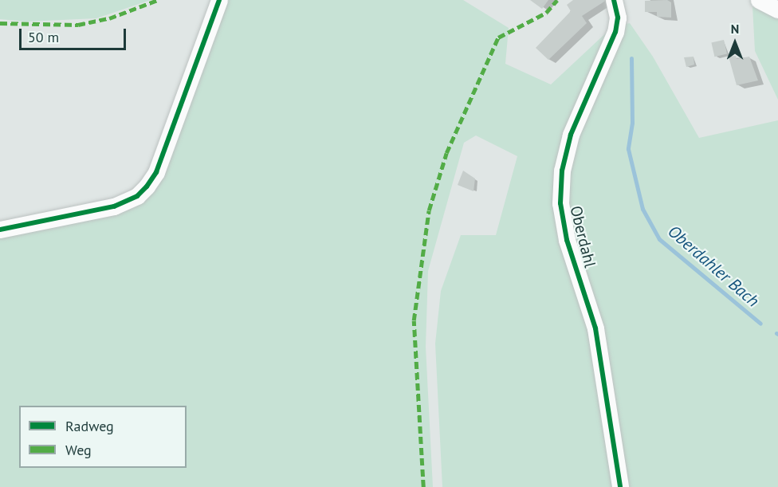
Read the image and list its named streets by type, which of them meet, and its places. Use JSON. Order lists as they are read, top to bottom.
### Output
{
  "streets": {
    "street": ["Oberdahl"]
  },
  "water": ["Oberdahler Bach"],
  "legend": ["Radweg", "Weg"],
  "scale_bar": "50 m",
  "north": "top"
}
